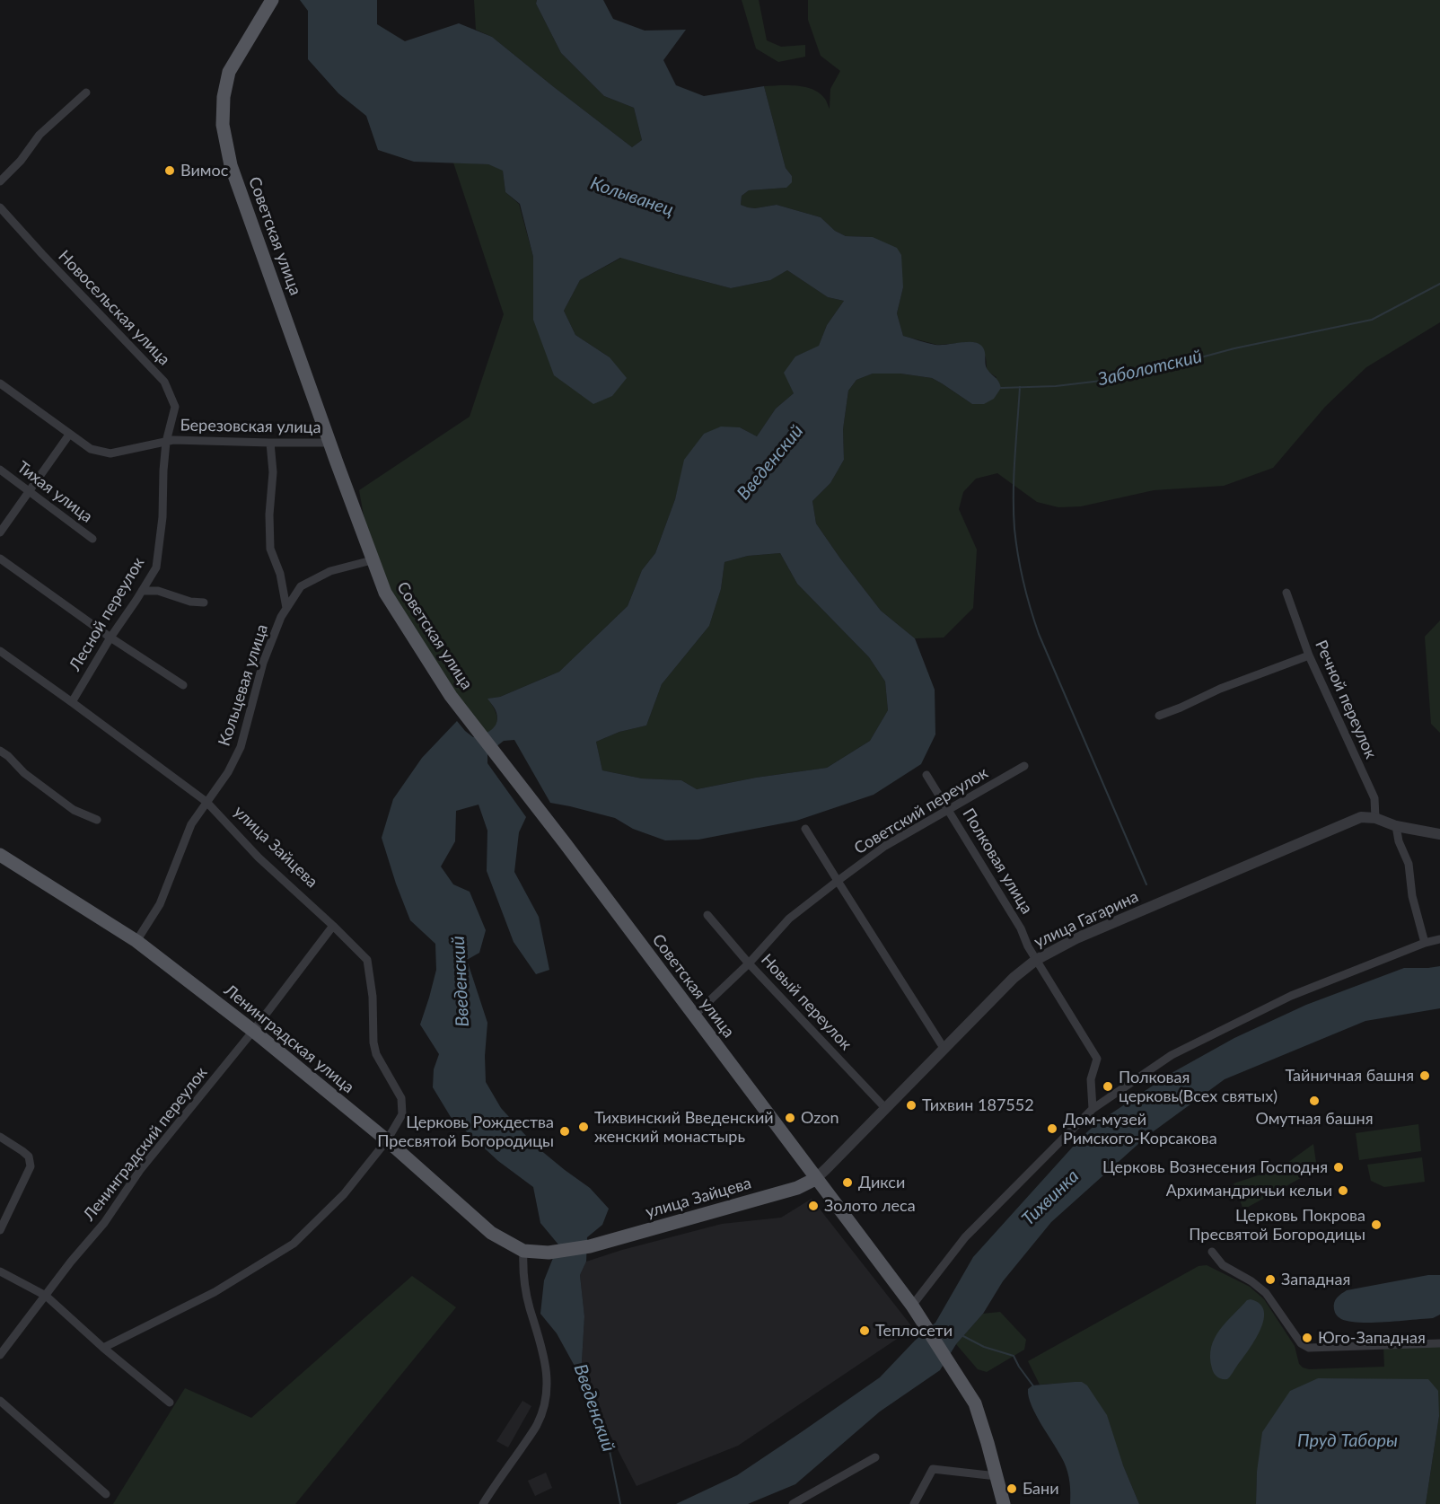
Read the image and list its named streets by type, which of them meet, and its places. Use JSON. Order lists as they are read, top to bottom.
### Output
{
  "streets": {
    "main road": ["Советская улица", "улица Зайцева", "Ленинградская улица"],
    "street": [
      "Новосельская улица",
      "Березовская улица",
      "Тихая улица",
      "Лесной переулок",
      "Кольцевая улица",
      "Речной переулок",
      "Советский переулок",
      "Полковая улица",
      "улица Гагарина",
      "Новый переулок",
      "Ленинградский переулок"
    ]
  },
  "crossings": [
    ["Советская улица", "Березовская улица"],
    ["Советская улица", "Кольцевая улица"],
    ["Советская улица", "Советский переулок"],
    ["Советская улица", "улица Зайцева"],
    ["Советская улица", "улица Гагарина"],
    ["Новосельская улица", "Березовская улица"],
    ["Новосельская улица", "Лесной переулок"],
    ["Березовская улица", "Лесной переулок"],
    ["Лесной переулок", "улица Зайцева"],
    ["Кольцевая улица", "улица Зайцева"],
    ["Кольцевая улица", "Ленинградская улица"],
    ["Речной переулок", "улица Гагарина"],
    ["Советский переулок", "Полковая улица"],
    ["Советский переулок", "Новый переулок"],
    ["улица Зайцева", "улица Гагарина"],
    ["улица Зайцева", "Ленинградская улица"],
    ["улица Зайцева", "Ленинградский переулок"],
    ["Полковая улица", "улица Гагарина"],
    ["улица Гагарина", "Новый переулок"],
    ["Ленинградская улица", "Ленинградский переулок"]
  ],
  "water": [
    "Колыванец",
    "Заболотский",
    "Введенский",
    "Тихвинка",
    "Пруд Таборы"
  ],
  "places": [
    "Вимос",
    "Тайничная башня",
    "Полковая церковь(Всех святых)",
    "Омутная башня",
    "Тихвин 187552",
    "Ozon",
    "Тихвинский Введенский женский монастырь",
    "Дом-музей Римского-Корсакова",
    "Церковь Рождества Пресвятой Богородицы",
    "Церковь Вознесения Господня",
    "Дикси",
    "Архимандричьи кельи",
    "Золото леса",
    "Церковь Покрова Пресвятой Богородицы",
    "Западная",
    "Теплосети",
    "Юго-Западная",
    "Бани"
  ]
}
